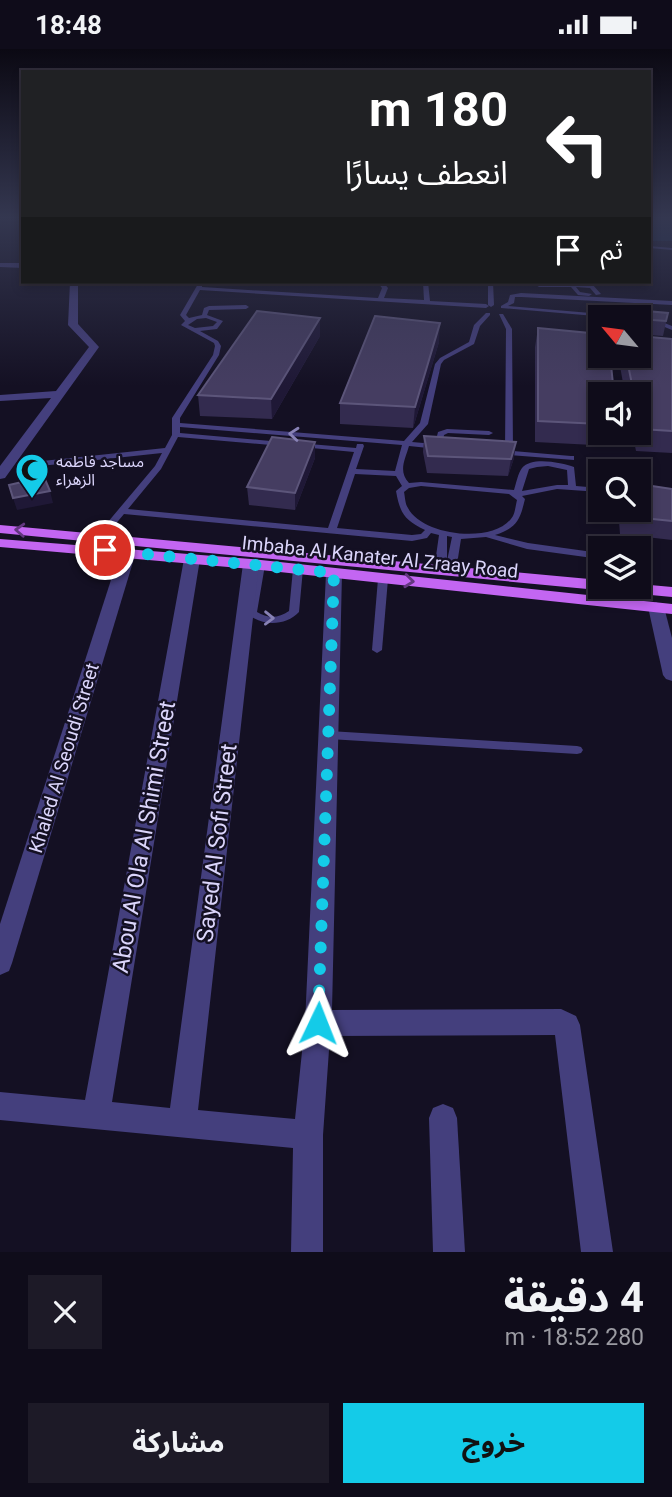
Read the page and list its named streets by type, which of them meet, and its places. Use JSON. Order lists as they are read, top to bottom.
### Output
{
  "streets": {
    "main road": ["Imbaba Al Kanater Al Zraay Road"],
    "street": ["Khaled Al Seoudi Street", "Abou Al Ola Al Shimi Street", "Sayed Al Sofi Street"]
  },
  "crossings": [
    ["Imbaba Al Kanater Al Zraay Road", "Khaled Al Seoudi Street"],
    ["Imbaba Al Kanater Al Zraay Road", "Abou Al Ola Al Shimi Street"],
    ["Imbaba Al Kanater Al Zraay Road", "Sayed Al Sofi Street"]
  ],
  "places": {
    "mosque": ["مساجد فاطمه الزهراء"]
  },
  "north": "top left",
  "page": {
    "status": "18:48",
    "turn": ["180 m", "انعطف يسارًا"],
    "then": "ثم",
    "heading": ["4 دقيقة", "280 m · 18:52"],
    "buttons": ["خروج", "مشاركة"]
  }
}
